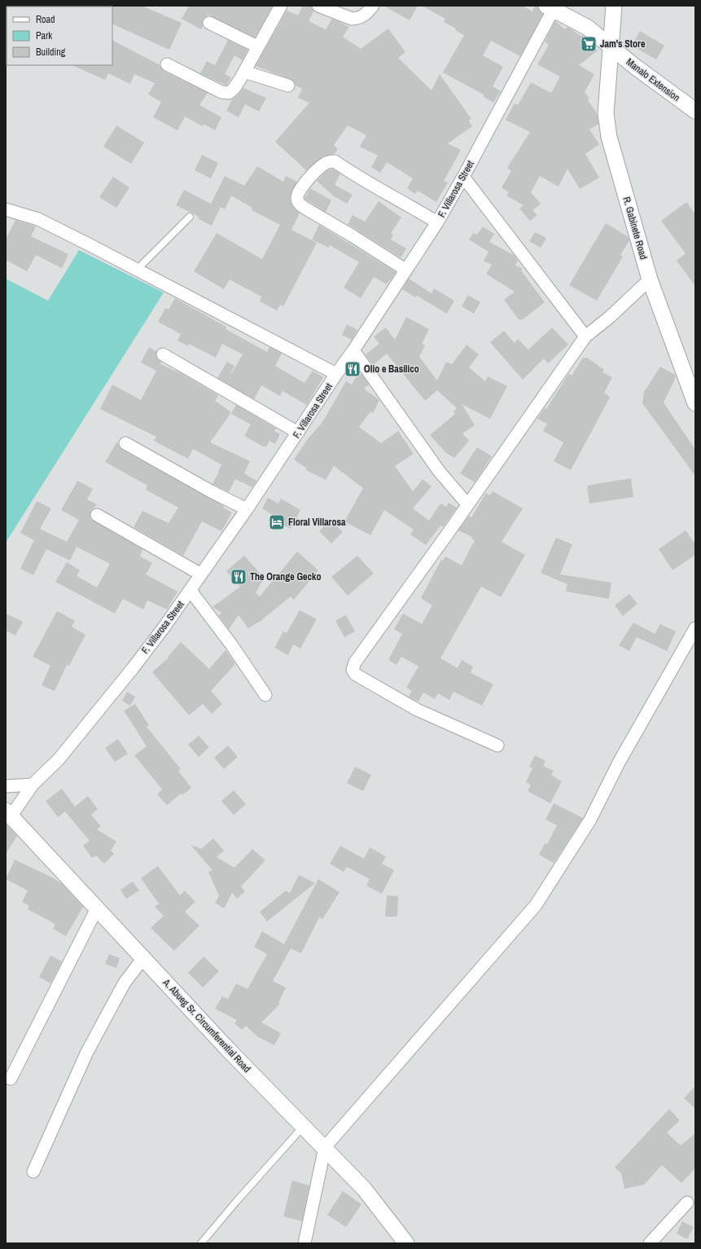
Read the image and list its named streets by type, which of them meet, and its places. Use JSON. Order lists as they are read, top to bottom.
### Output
{
  "streets": {
    "street": [
      "Manalo Extension",
      "F. Villarosa Street",
      "R. Gabinete Road",
      "A. Abueg Sr. Circumferential Road"
    ]
  },
  "crossings": [
    ["Manalo Extension", "F. Villarosa Street"],
    ["Manalo Extension", "R. Gabinete Road"],
    ["F. Villarosa Street", "A. Abueg Sr. Circumferential Road"]
  ],
  "places": {
    "supermarket": ["Jam's Store"],
    "restaurant": ["Olio e Basilico", "The Orange Gecko"],
    "hotel": ["Floral Villarosa"]
  },
  "legend": ["Road", "Park", "Building"]
}
